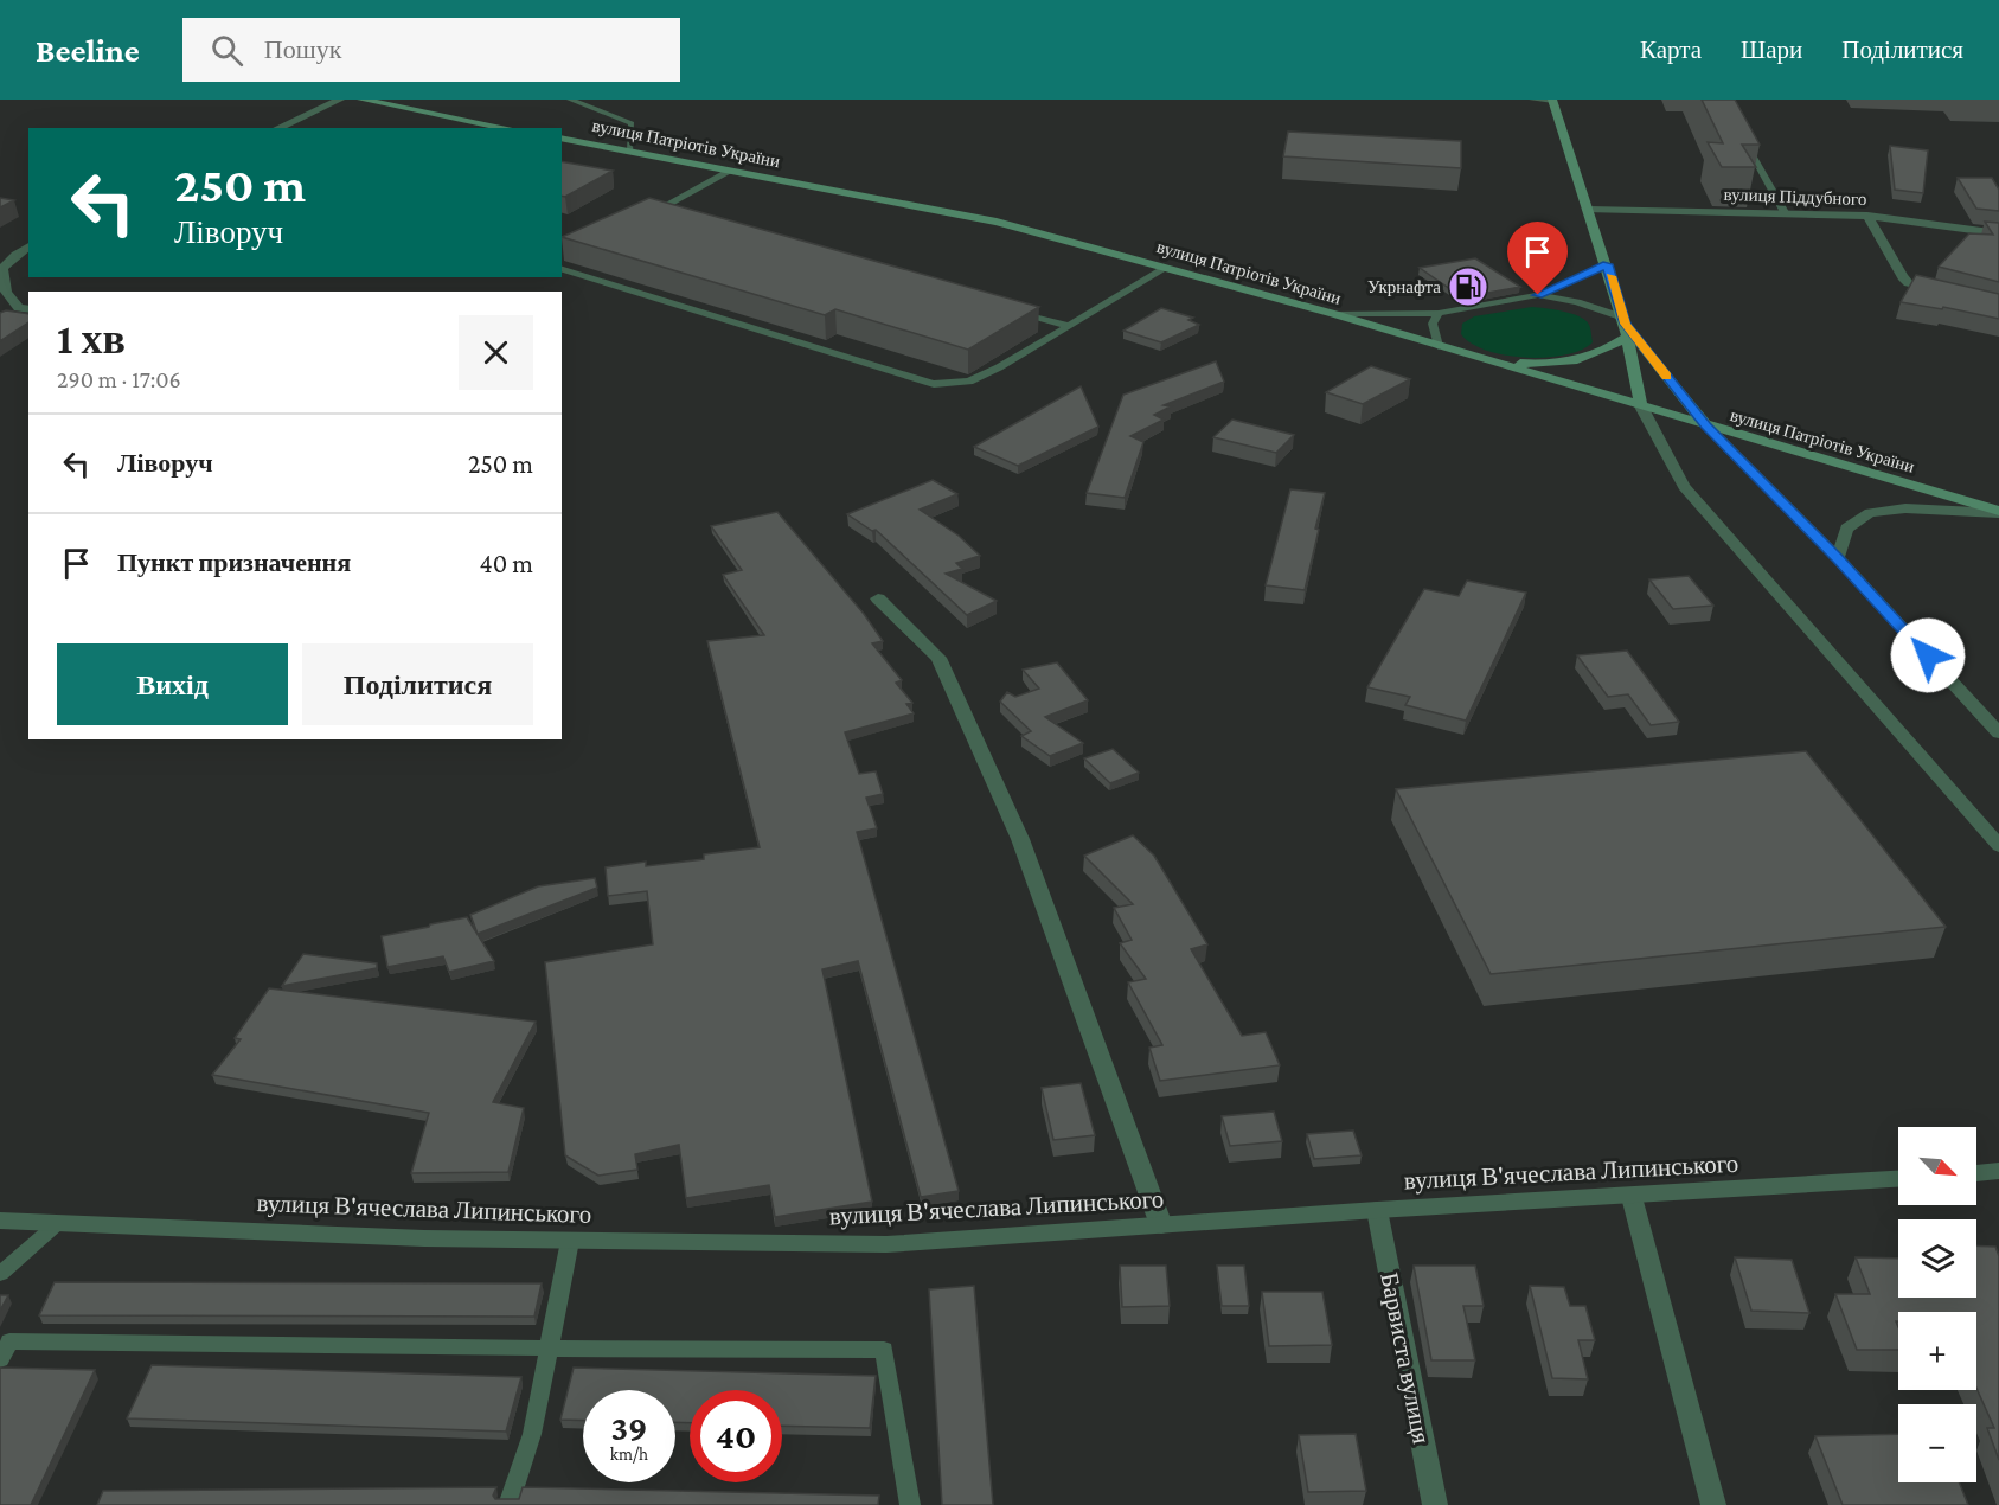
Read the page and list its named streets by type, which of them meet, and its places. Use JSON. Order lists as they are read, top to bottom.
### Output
{
  "streets": {
    "main road": ["вулиця Патріотів України"],
    "street": ["вулиця Піддубного", "вулиця В'ячеслава Липинського", "Барвиста вулиця"]
  },
  "crossings": [
    ["вулиця В'ячеслава Липинського", "Барвиста вулиця"]
  ],
  "places": {
    "fuel station": ["Укрнафта"]
  },
  "north": "bottom right",
  "page": {
    "header": "Beeline",
    "search": "Пошук",
    "nav": ["Карта", "Шари", "Поділитися"],
    "turn": ["250 m", "Ліворуч"],
    "heading": ["1 хв", "290 m · 17:06"],
    "list": [
      {
        "name": "Ліворуч",
        "value": "250 m"
      },
      {
        "name": "Пункт призначення",
        "value": "40 m"
      }
    ],
    "buttons": ["Вихід", "Поділитися"],
    "map_buttons": ["+", "−"],
    "speed": "39 km/h",
    "limit": "40"
  }
}
